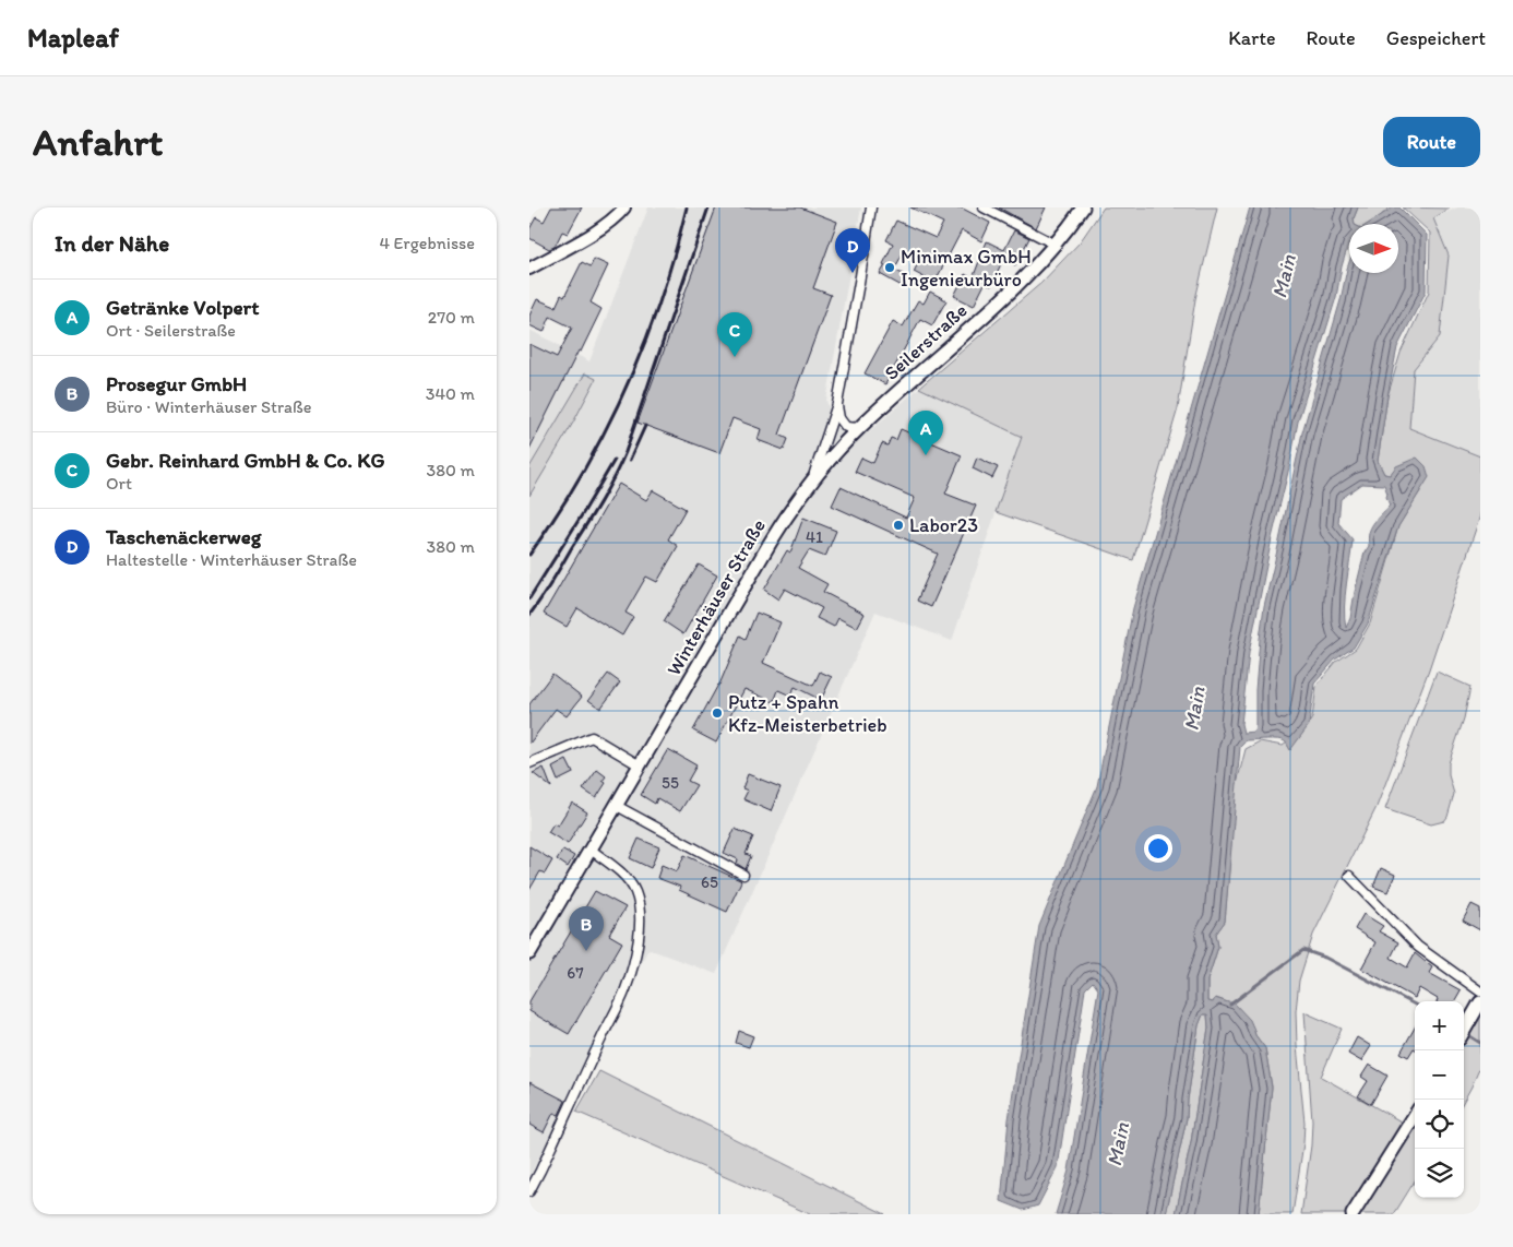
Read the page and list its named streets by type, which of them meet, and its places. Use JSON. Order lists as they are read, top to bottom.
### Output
{
  "streets": {
    "main road": ["Seilerstraße", "Winterhäuser Straße"]
  },
  "crossings": [
    ["Seilerstraße", "Winterhäuser Straße"]
  ],
  "water": ["Main"],
  "places": ["Minimax GmbH Ingenieurbüro", "Labor23", "Putz + Spahn Kfz-Meisterbetrieb"],
  "house_numbers": [
    "41",
    "55",
    "65",
    "67"
  ],
  "north": "right",
  "page": {
    "header": "Mapleaf",
    "nav": ["Karte", "Route", "Gespeichert"],
    "buttons": "Route",
    "title": "Anfahrt",
    "heading": ["In der Nähe", "4 Ergebnisse"],
    "pins": [
      "D",
      "C",
      "A",
      "B"
    ],
    "list": [
      {
        "mark": "A",
        "name": "Getränke Volpert",
        "note": "Ort · Seilerstraße",
        "value": "270 m"
      },
      {
        "mark": "B",
        "name": "Prosegur GmbH",
        "note": "Büro · Winterhäuser Straße",
        "value": "340 m"
      },
      {
        "mark": "C",
        "name": "Gebr. Reinhard GmbH & Co. KG",
        "note": "Ort",
        "value": "380 m"
      },
      {
        "mark": "D",
        "name": "Taschenäckerweg",
        "note": "Haltestelle · Winterhäuser Straße",
        "value": "380 m"
      }
    ],
    "map_buttons": ["+", "−"]
  }
}
